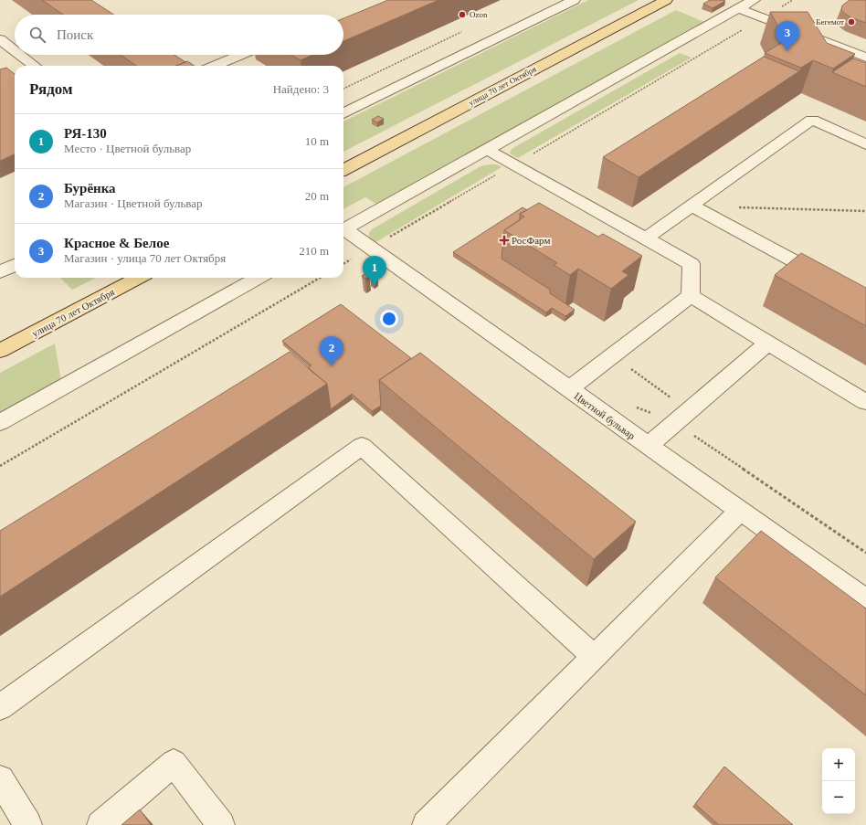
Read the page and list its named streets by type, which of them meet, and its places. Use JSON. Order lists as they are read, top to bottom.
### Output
{
  "streets": {
    "main road": ["улица 70 лет Октября"],
    "street": ["Цветной бульвар"]
  },
  "places": {
    "other": ["Ozon", "Бегемот"],
    "health": ["РосФарм"]
  },
  "page": {
    "search": "Поиск",
    "pins": ["3", "1", "2"],
    "heading": ["Рядом", "Найдено: 3"],
    "list": [
      {
        "mark": "1",
        "name": "РЯ-130",
        "note": "Место · Цветной бульвар",
        "value": "10 m"
      },
      {
        "mark": "2",
        "name": "Бурёнка",
        "note": "Магазин · Цветной бульвар",
        "value": "20 m"
      },
      {
        "mark": "3",
        "name": "Красное & Белое",
        "note": "Магазин · улица 70 лет Октября",
        "value": "210 m"
      }
    ],
    "map_buttons": ["+", "−"]
  }
}
